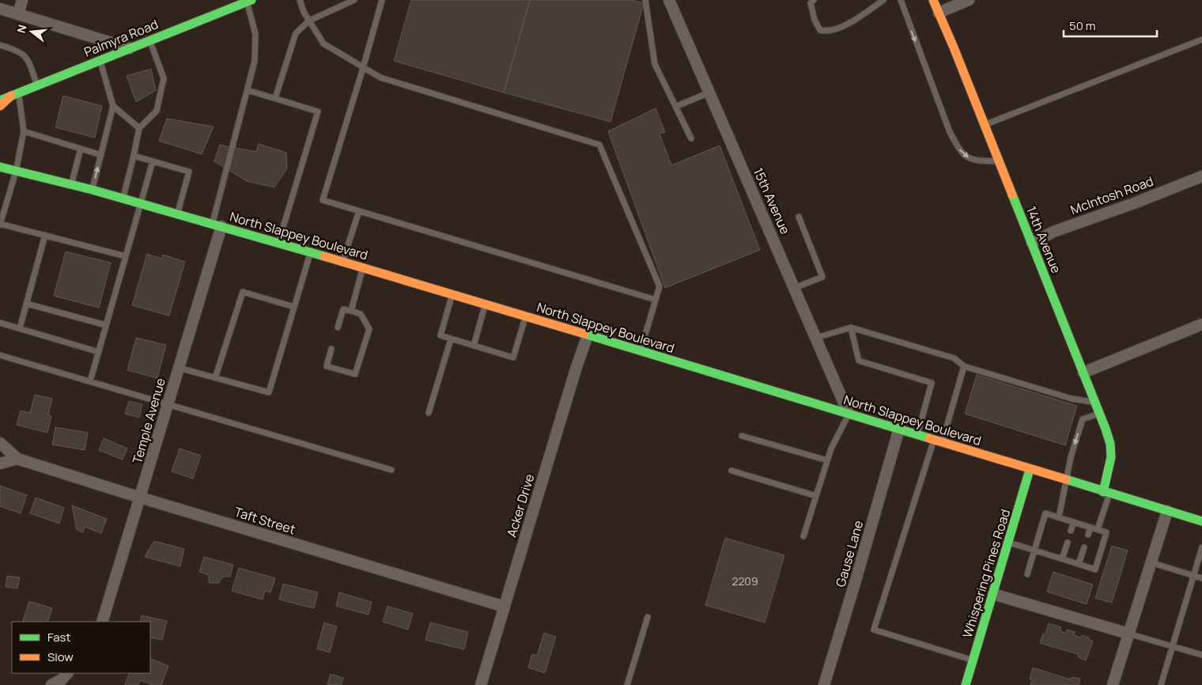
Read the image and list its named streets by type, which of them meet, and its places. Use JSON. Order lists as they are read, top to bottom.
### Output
{
  "streets": {
    "main road": [
      "Palmyra Road",
      "North Slappey Boulevard",
      "14th Avenue",
      "Whispering Pines Road"
    ],
    "street": [
      "McIntosh Road",
      "15th Avenue",
      "Temple Avenue",
      "Acker Drive",
      "Taft Street",
      "Gause Lane"
    ]
  },
  "crossings": [
    ["McIntosh Road", "14th Avenue"],
    ["15th Avenue", "North Slappey Boulevard"],
    ["North Slappey Boulevard", "14th Avenue"],
    ["North Slappey Boulevard", "Temple Avenue"],
    ["North Slappey Boulevard", "Acker Drive"],
    ["North Slappey Boulevard", "Gause Lane"],
    ["North Slappey Boulevard", "Whispering Pines Road"],
    ["Temple Avenue", "Taft Street"],
    ["Acker Drive", "Taft Street"]
  ],
  "house_numbers": ["2209"],
  "legend": ["Fast", "Slow"],
  "scale_bar": "50 m",
  "north": "left"
}
